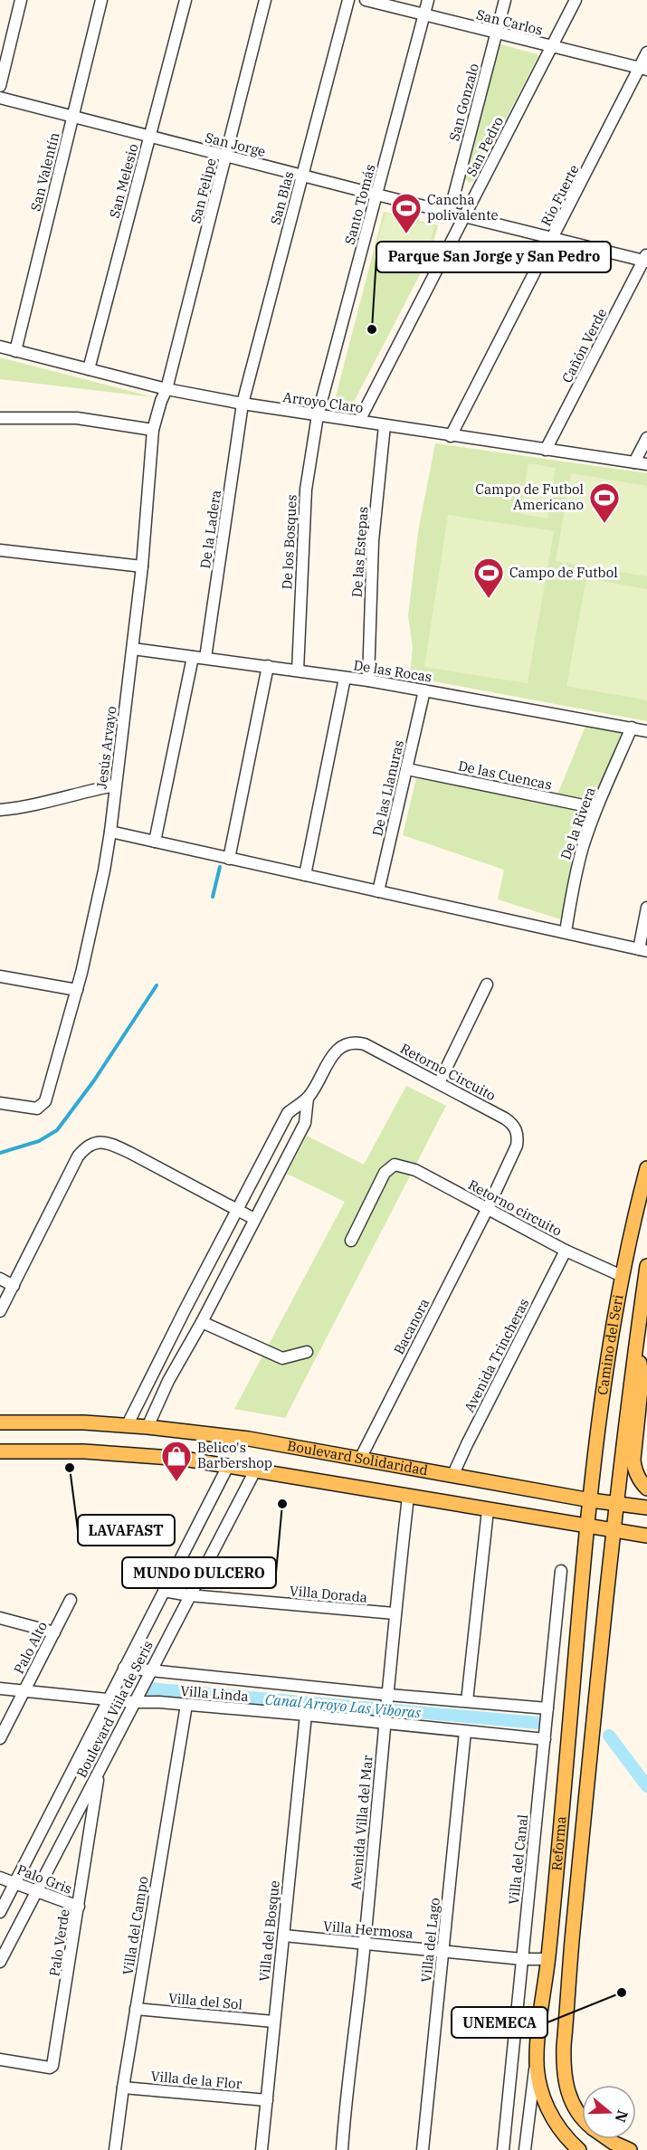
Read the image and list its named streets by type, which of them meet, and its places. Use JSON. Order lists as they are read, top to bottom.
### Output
{
  "streets": {
    "main road": ["Camino del Seri", "Boulevard Solidaridad", "Reforma"],
    "street": [
      "San Carlos",
      "San Gonzalo",
      "San Jorge",
      "San Pedro",
      "San Valentín",
      "San Melesio",
      "San Felipe",
      "Rio Fuerte",
      "San Blas",
      "Santo Tomás",
      "Cañón Verde",
      "Arroyo Claro",
      "De la Ladera",
      "De los Bosques",
      "De las Estepas",
      "De las Rocas",
      "Jesús Arvayo",
      "De las Cuencas",
      "De las Llanuras",
      "De la Rivera",
      "Retorno Circuito",
      "Retorno circuito",
      "Bacanora",
      "Avenida Trincheras",
      "Villa Dorada",
      "Palo Alto",
      "Villa Linda",
      "Boulevard Viila de Seris",
      "Avenida Villa del Mar",
      "Villa del Canal",
      "Palo Gris",
      "Villa del Campo",
      "Villa Hermosa",
      "Villa del Bosque",
      "Villa del Lago",
      "Palo Verde",
      "Villa del Sol",
      "Villa de la Flor"
    ]
  },
  "crossings": [
    ["San Carlos", "San Gonzalo"],
    ["San Carlos", "San Pedro"],
    ["San Carlos", "Rio Fuerte"],
    ["San Carlos", "Santo Tomás"],
    ["San Gonzalo", "San Jorge"],
    ["San Jorge", "San Pedro"],
    ["San Jorge", "San Valentín"],
    ["San Jorge", "San Melesio"],
    ["San Jorge", "San Felipe"],
    ["San Jorge", "Rio Fuerte"],
    ["San Jorge", "San Blas"],
    ["San Jorge", "Santo Tomás"],
    ["San Jorge", "Cañón Verde"],
    ["San Pedro", "Arroyo Claro"],
    ["San Valentín", "Arroyo Claro"],
    ["San Melesio", "Arroyo Claro"],
    ["San Felipe", "Arroyo Claro"],
    ["San Felipe", "Jesús Arvayo"],
    ["Rio Fuerte", "Arroyo Claro"],
    ["San Blas", "Arroyo Claro"],
    ["San Blas", "De la Ladera"],
    ["Santo Tomás", "Arroyo Claro"],
    ["Santo Tomás", "De los Bosques"],
    ["Cañón Verde", "Arroyo Claro"],
    ["Arroyo Claro", "De la Ladera"],
    ["Arroyo Claro", "De los Bosques"],
    ["Arroyo Claro", "De las Estepas"],
    ["Arroyo Claro", "Jesús Arvayo"],
    ["De la Ladera", "De las Rocas"],
    ["De los Bosques", "De las Rocas"],
    ["De las Estepas", "De las Rocas"],
    ["De las Rocas", "Jesús Arvayo"],
    ["De las Rocas", "De las Llanuras"],
    ["De las Rocas", "De la Rivera"],
    ["De las Cuencas", "De las Llanuras"],
    ["De las Cuencas", "De la Rivera"],
    ["Retorno Circuito", "Retorno circuito"],
    ["Retorno Circuito", "Bacanora"],
    ["Retorno circuito", "Bacanora"],
    ["Retorno circuito", "Camino del Seri"],
    ["Retorno circuito", "Avenida Trincheras"],
    ["Bacanora", "Boulevard Solidaridad"],
    ["Camino del Seri", "Boulevard Solidaridad"],
    ["Camino del Seri", "Reforma"],
    ["Avenida Trincheras", "Boulevard Solidaridad"],
    ["Villa Dorada", "Boulevard Viila de Seris"],
    ["Villa Dorada", "Avenida Villa del Mar"],
    ["Palo Alto", "Villa Linda"],
    ["Villa Linda", "Boulevard Viila de Seris"],
    ["Villa Linda", "Avenida Villa del Mar"],
    ["Villa Linda", "Villa del Canal"],
    ["Villa Linda", "Villa del Campo"],
    ["Villa Linda", "Villa del Bosque"],
    ["Villa Linda", "Villa del Lago"],
    ["Boulevard Viila de Seris", "Palo Gris"],
    ["Boulevard Viila de Seris", "Palo Verde"],
    ["Avenida Villa del Mar", "Villa Hermosa"],
    ["Reforma", "Villa Hermosa"],
    ["Villa del Canal", "Villa Hermosa"],
    ["Palo Gris", "Palo Verde"],
    ["Villa del Campo", "Villa del Sol"],
    ["Villa del Campo", "Villa de la Flor"],
    ["Villa Hermosa", "Villa del Bosque"],
    ["Villa Hermosa", "Villa del Lago"],
    ["Villa del Bosque", "Villa del Sol"],
    ["Villa del Bosque", "Villa de la Flor"]
  ],
  "water": ["Canal Arroyo Las Viboras"],
  "places": {
    "sports": ["Cancha polivalente", "Campo de Futbol Americano", "Campo de Futbol"],
    "other": [
      "Parque San Jorge y San Pedro",
      "LAVAFAST",
      "MUNDO DULCERO",
      "UNEMECA"
    ],
    "shop": ["Belico's Barbershop"]
  },
  "north": "right"
}
